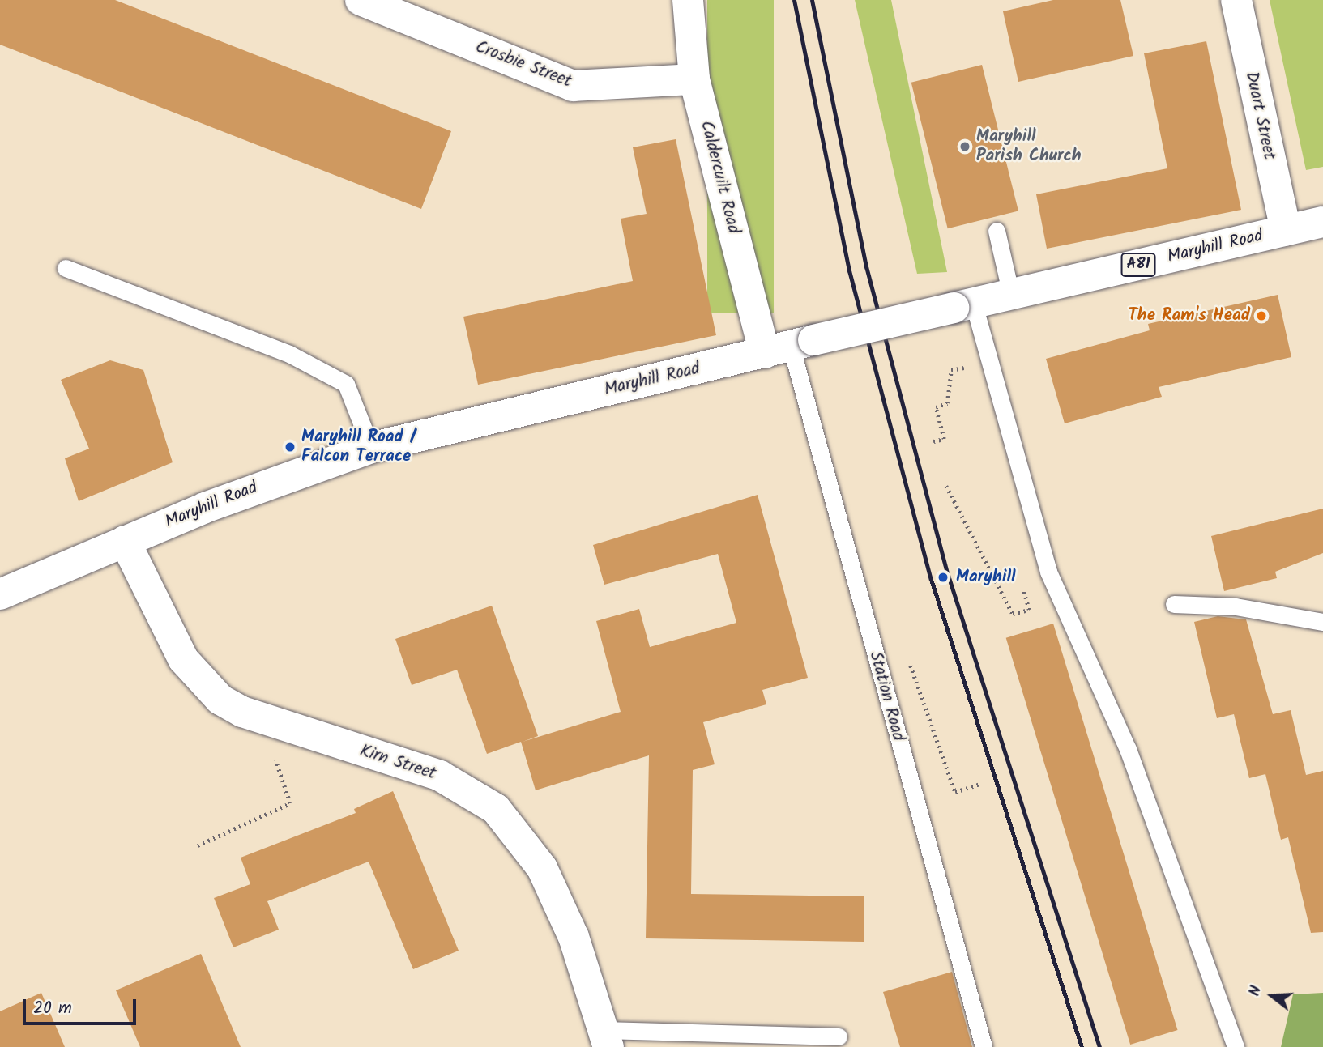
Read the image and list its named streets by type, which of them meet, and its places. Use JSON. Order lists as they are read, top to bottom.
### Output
{
  "streets": {
    "street": [
      "Crosbie Street",
      "Duart Street",
      "Caldercuilt Road",
      "Maryhill Road",
      "A81",
      "Kirn Street"
    ],
    "lane": ["Station Road"]
  },
  "crossings": [
    ["Crosbie Street", "Caldercuilt Road"],
    ["Duart Street", "Maryhill Road"],
    ["Caldercuilt Road", "Maryhill Road"],
    ["Caldercuilt Road", "Station Road"],
    ["Maryhill Road", "Station Road"],
    ["Maryhill Road", "Kirn Street"]
  ],
  "places": [
    "Maryhill Parish Church",
    "The Ram's Head",
    "Maryhill Road / Falcon Terrace",
    "Maryhill"
  ],
  "scale_bar": "20 m",
  "north": "left"
}
